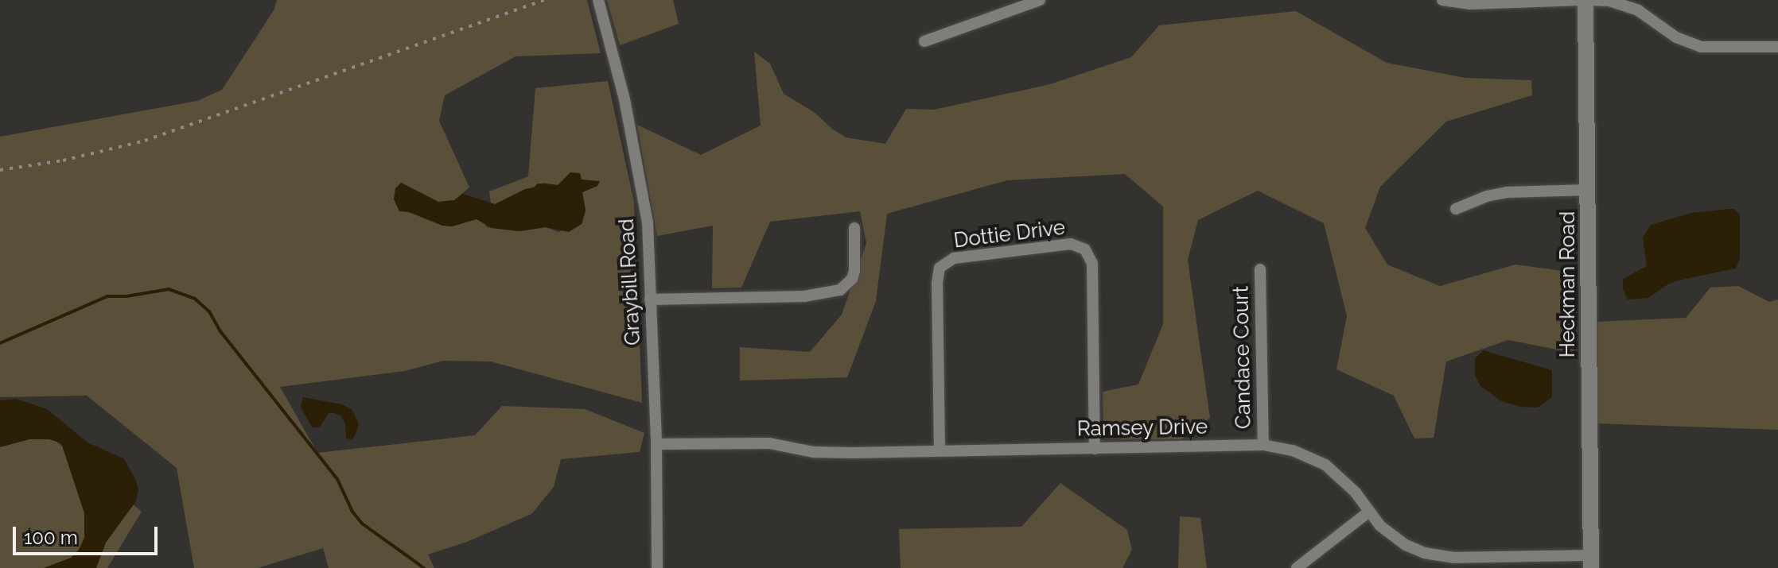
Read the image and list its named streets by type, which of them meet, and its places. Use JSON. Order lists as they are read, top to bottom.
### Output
{
  "streets": {
    "street": [
      "Dottie Drive",
      "Graybill Road",
      "Heckman Road",
      "Candace Court",
      "Ramsey Drive"
    ]
  },
  "crossings": [
    ["Dottie Drive", "Ramsey Drive"],
    ["Graybill Road", "Ramsey Drive"],
    ["Heckman Road", "Ramsey Drive"],
    ["Candace Court", "Ramsey Drive"]
  ],
  "scale_bar": "100 m"
}
